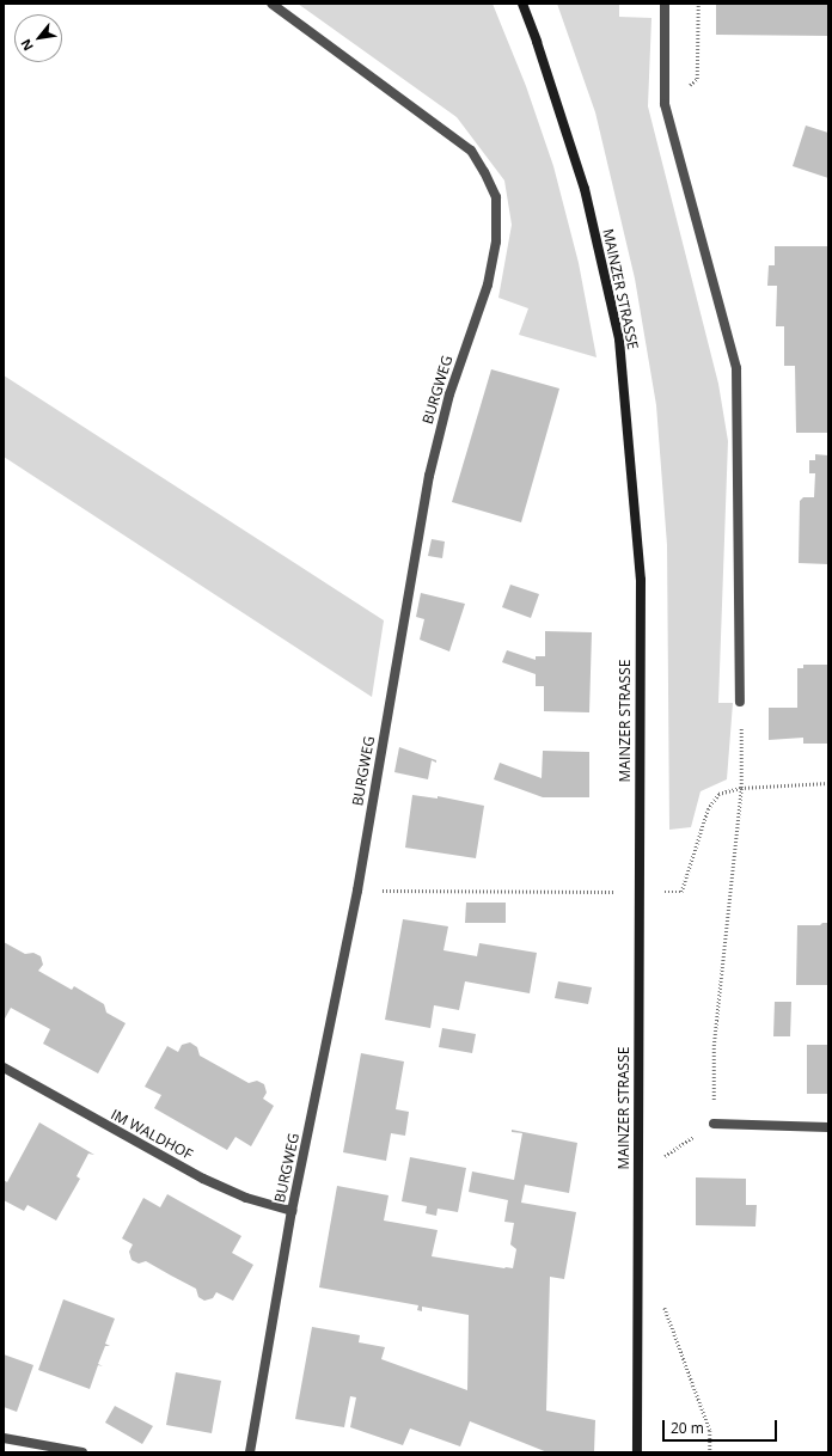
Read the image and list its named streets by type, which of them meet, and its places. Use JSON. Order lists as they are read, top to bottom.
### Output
{
  "streets": {
    "main road": ["MAINZER STRASSE"],
    "street": ["BURGWEG", "IM WALDHOF"]
  },
  "crossings": [
    ["BURGWEG", "IM WALDHOF"]
  ],
  "scale_bar": "20 m",
  "north": "bottom left"
}
